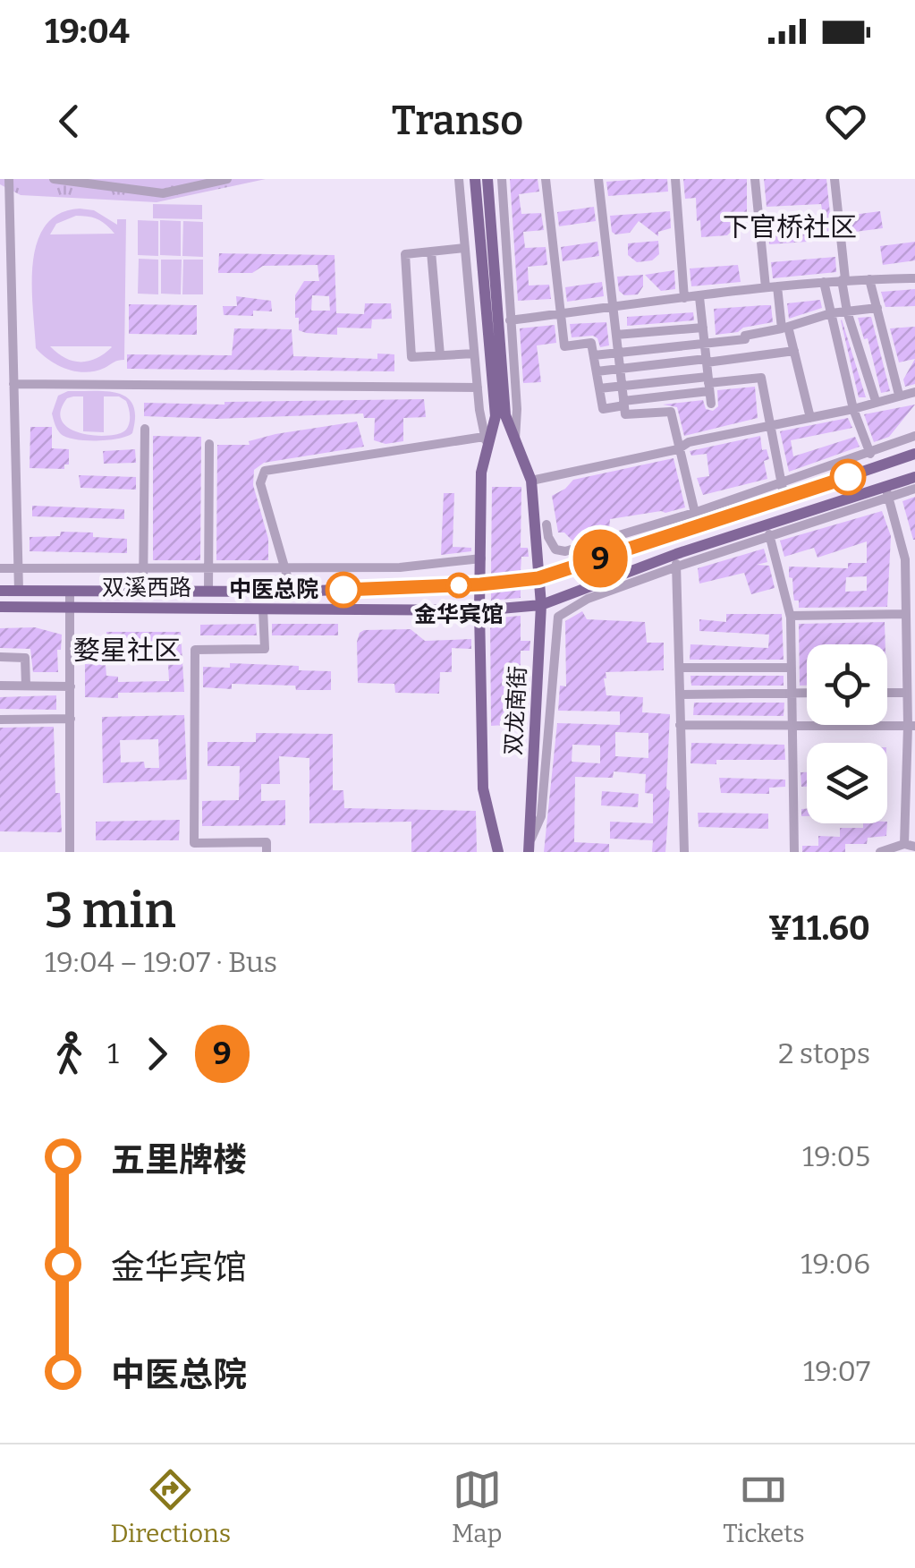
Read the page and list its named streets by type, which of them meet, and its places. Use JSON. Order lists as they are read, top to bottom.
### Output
{
  "streets": {
    "main road": ["双溪西路", "双龙南街"]
  },
  "crossings": [
    ["双溪西路", "双龙南街"]
  ],
  "districts": ["下官桥社区", "婺星社区"],
  "places": ["金华宾馆", "中医总院"],
  "lines": ["bus line 9"],
  "page": {
    "status": "19:04",
    "header": "Transo",
    "on_map": "9",
    "heading": ["3 min", "19:04 – 19:07 · Bus", "¥11.60"],
    "legs": ["1", "9", "2 stops"],
    "list": [
      {
        "name": "五里牌楼",
        "value": "19:05"
      },
      {
        "name": "金华宾馆",
        "value": "19:06"
      },
      {
        "name": "中医总院",
        "value": "19:07"
      }
    ],
    "tabs": ["Directions", "Map", "Tickets"]
  }
}
